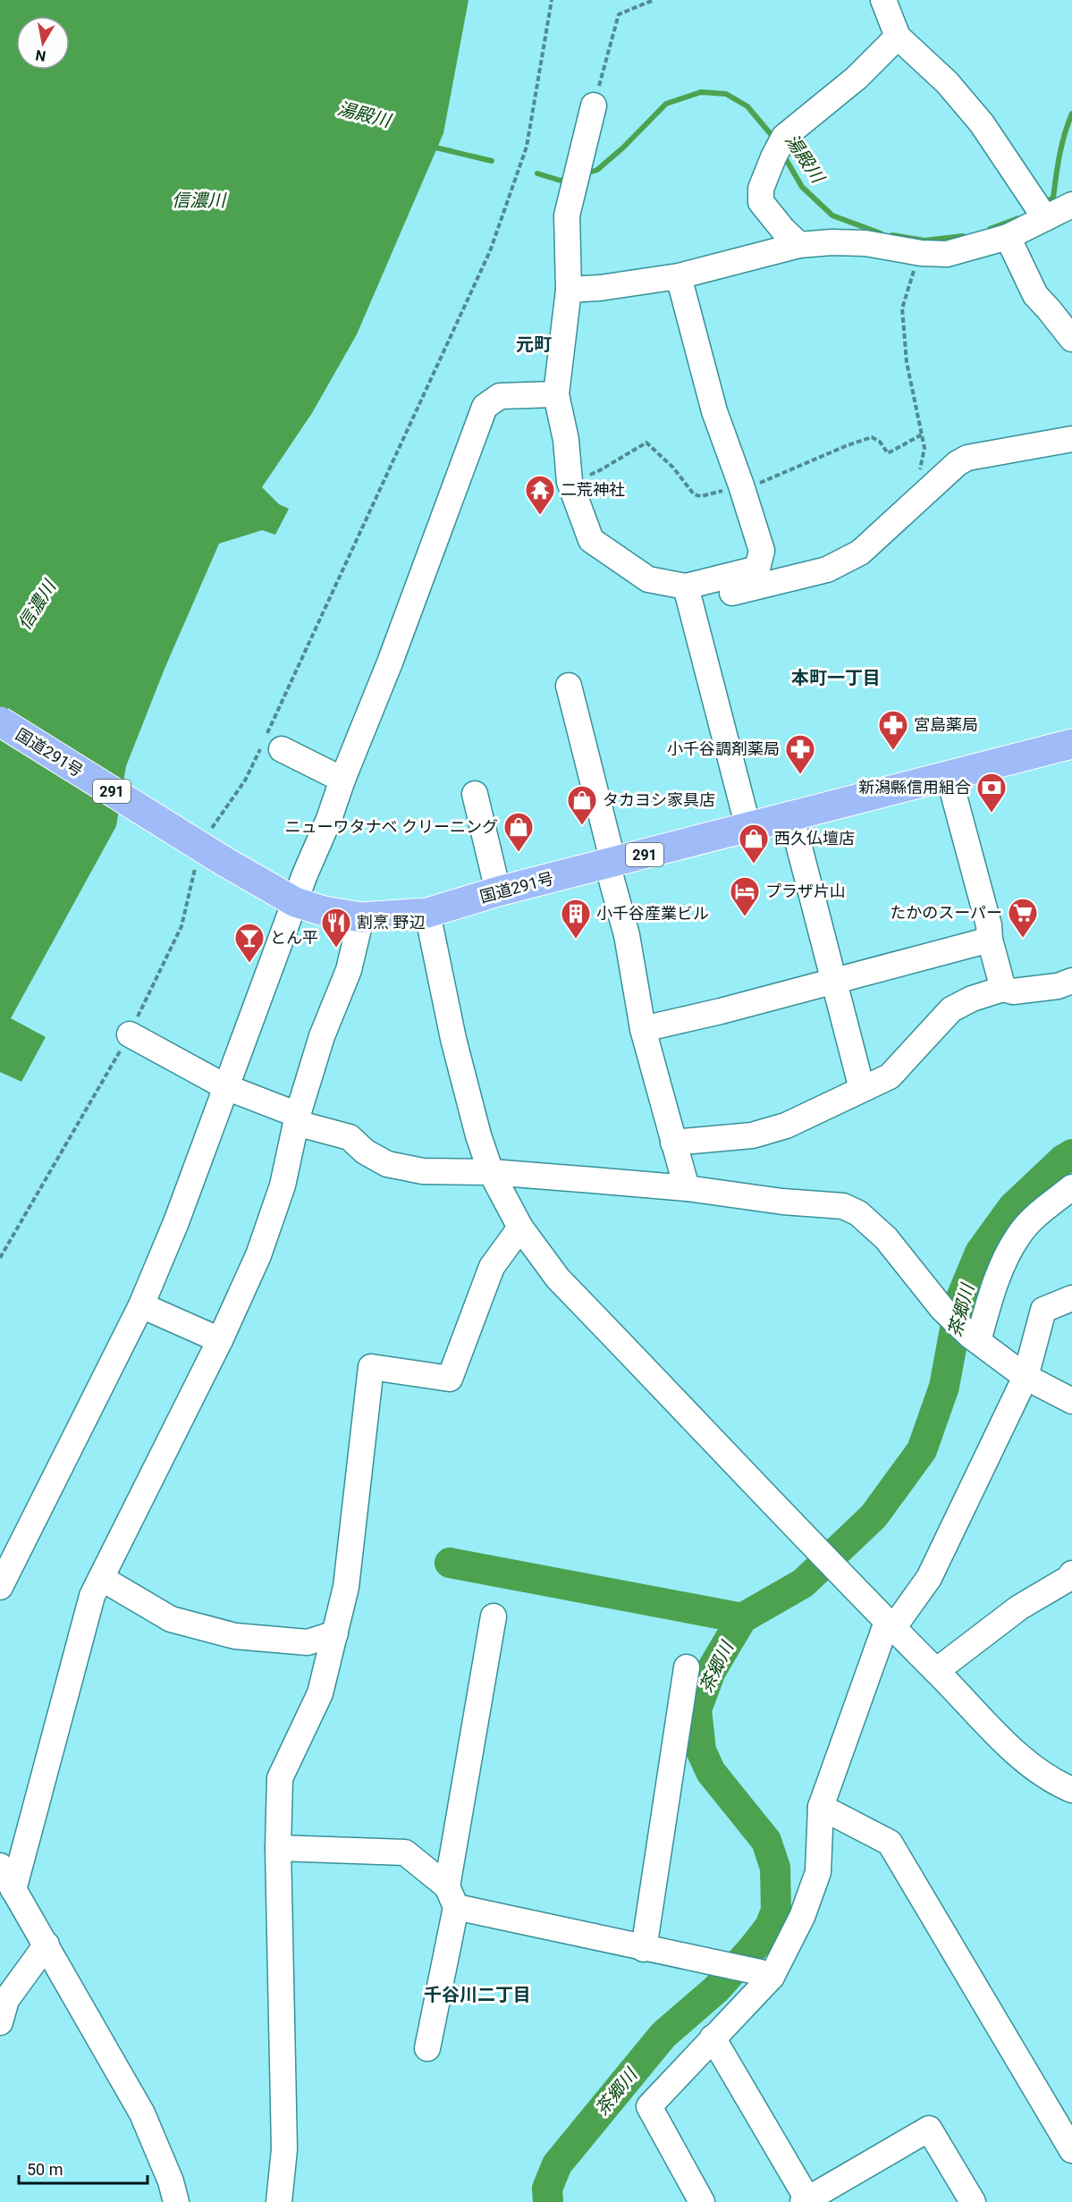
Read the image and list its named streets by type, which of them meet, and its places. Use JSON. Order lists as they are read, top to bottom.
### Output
{
  "streets": {
    "highway": ["国道291号", "291"]
  },
  "districts": ["元町", "本町一丁目", "千谷川二丁目"],
  "water": ["湯殿川", "信濃川", "茶郷川"],
  "places": {
    "temple": ["二荒神社"],
    "pharmacy": ["宮島薬局", "小千谷調剤薬局"],
    "bank": ["新潟縣信用組合"],
    "shop": ["タカヨシ家具店", "ニューワタナベ クリーニング", "西久仏壇店"],
    "hotel": ["プラザ片山"],
    "supermarket": ["たかのスーパー"],
    "building": ["小千谷産業ビル"],
    "restaurant": ["割烹 野辺"],
    "bar": ["とん平"]
  },
  "scale_bar": "50 m",
  "north": "bottom"
}
